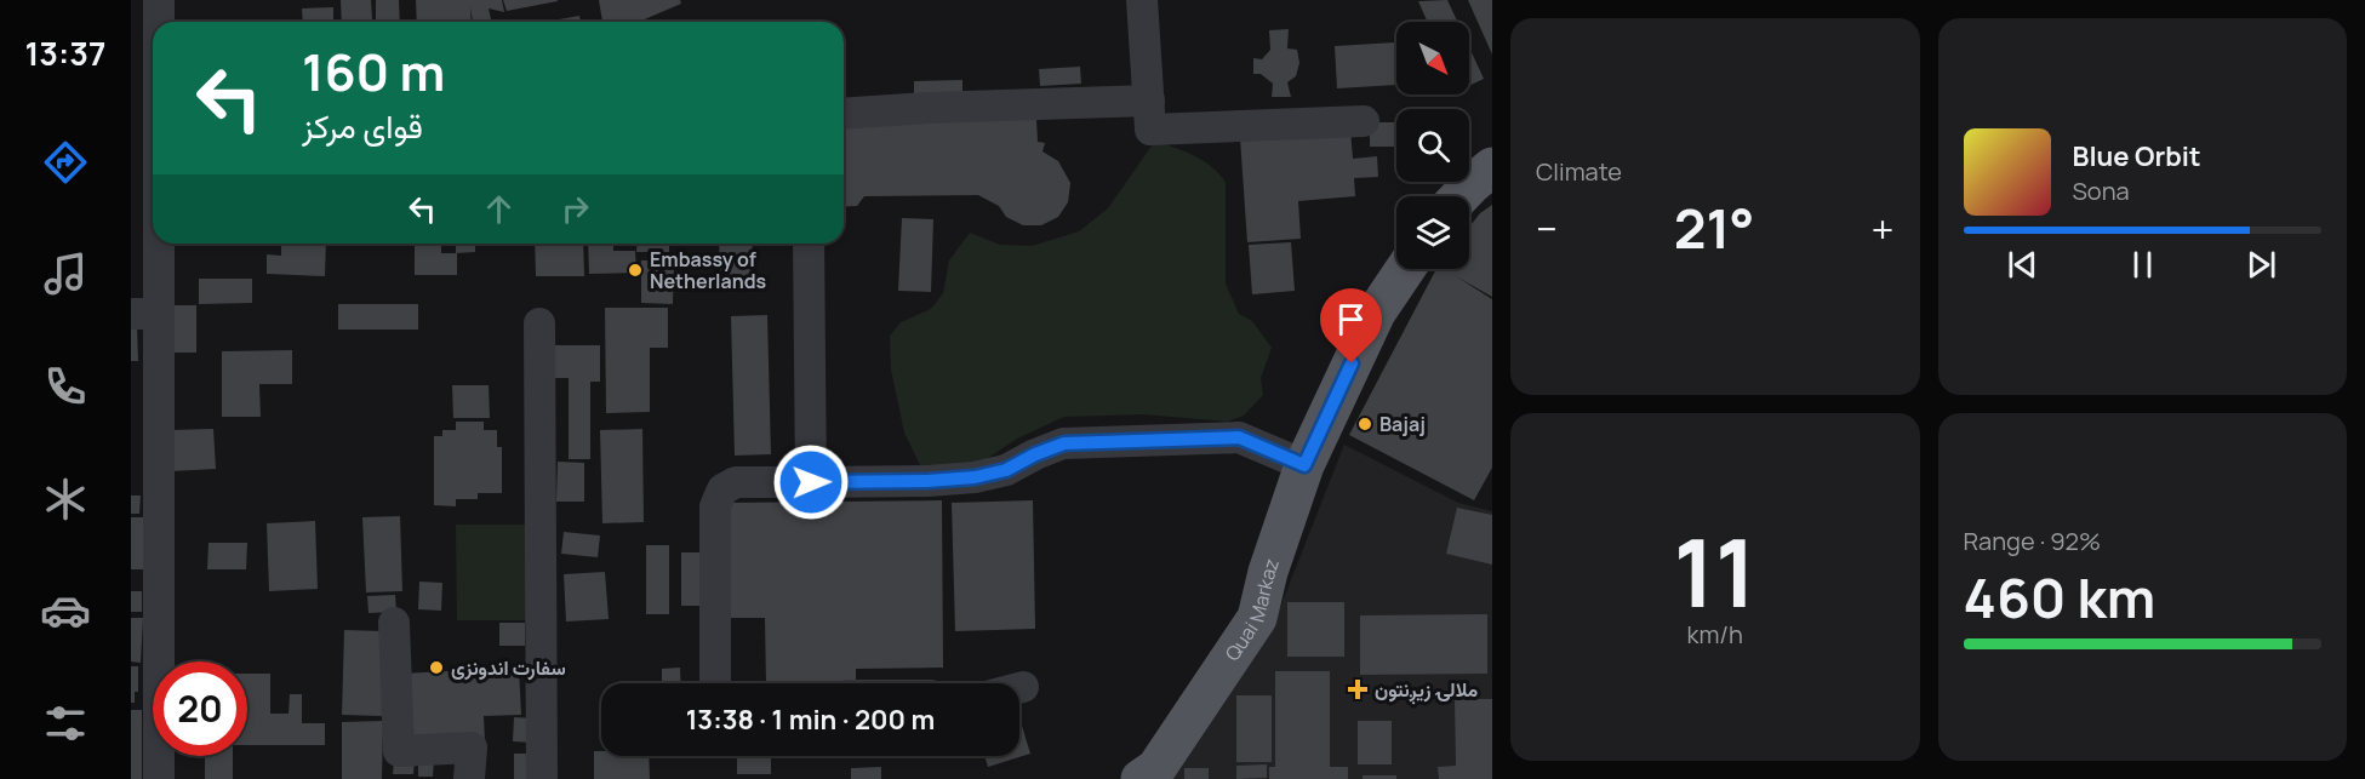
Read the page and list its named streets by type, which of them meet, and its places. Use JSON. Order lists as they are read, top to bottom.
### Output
{
  "streets": {
    "main road": ["Quai Markaz"]
  },
  "places": {
    "other": ["Embassy of Netherlands", "Bajaj", "سفارت اندونزی"],
    "health": ["ملالۍ زیږنتون"]
  },
  "north": "bottom right",
  "page": {
    "tabs": "13:37",
    "tile": [
      "Climate",
      ["11", "km/h"],
      ["Range · 92%", "460 km"]
    ],
    "turn": ["160 m", "قوای مرکز"],
    "song": ["Blue Orbit", "Sona"],
    "heat": ["−", "21°", "+"],
    "limit": "20",
    "trip": "13:38 · 1 min · 200 m"
  }
}
